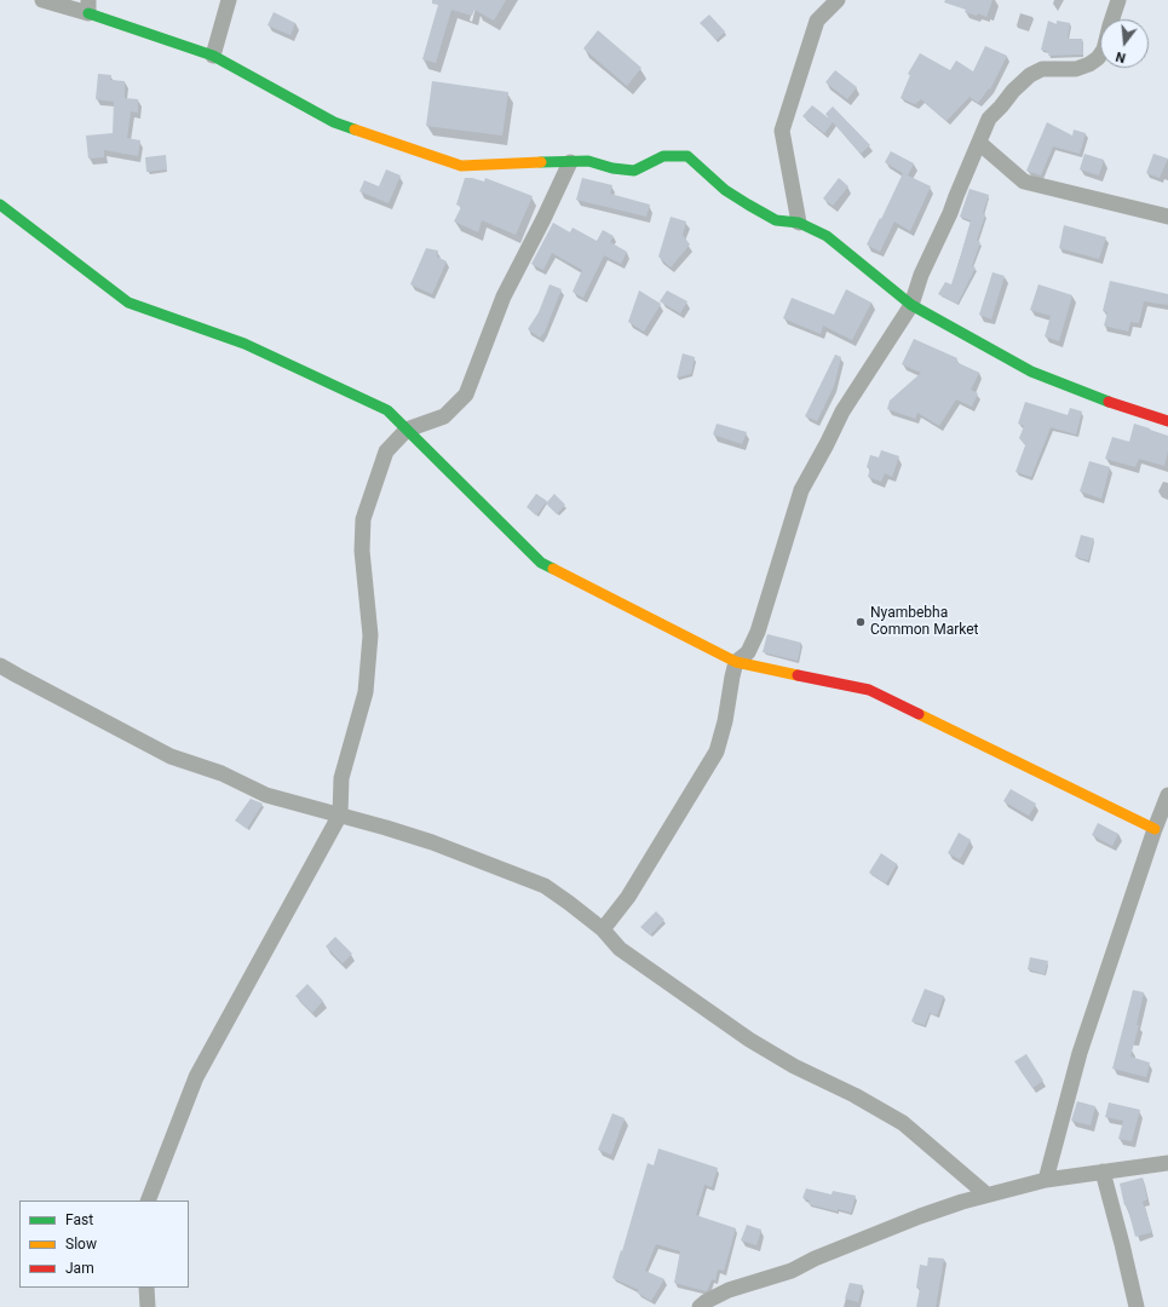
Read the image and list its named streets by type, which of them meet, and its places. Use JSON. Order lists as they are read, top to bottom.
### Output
{
  "places": ["Nyambebha Common Market"],
  "legend": ["Fast", "Slow", "Jam"],
  "north": "bottom"
}
